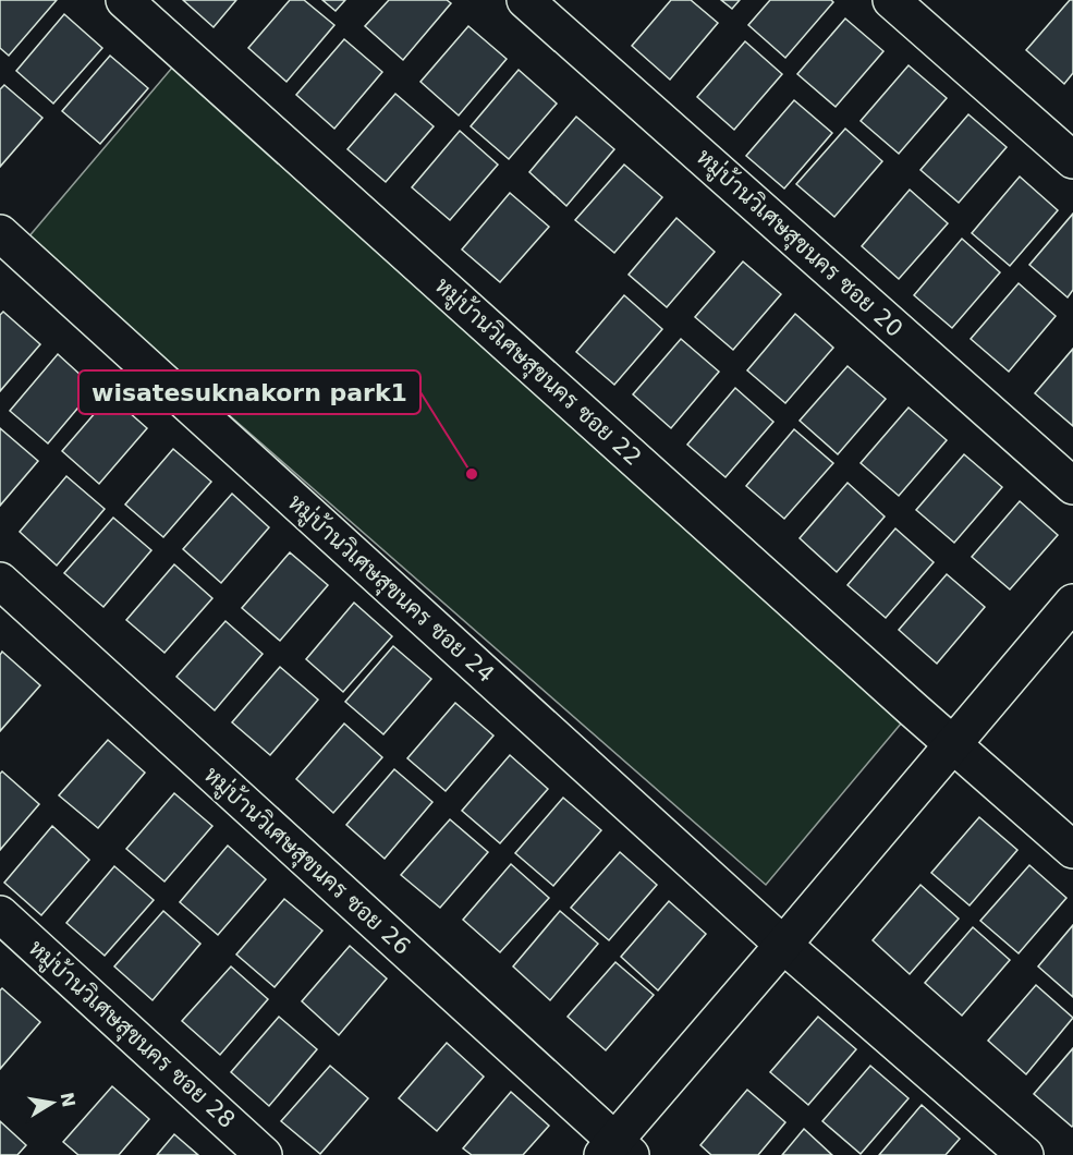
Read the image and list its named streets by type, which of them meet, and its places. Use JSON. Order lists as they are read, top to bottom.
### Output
{
  "streets": {
    "street": [
      "หมู่บ้านวิเศษสุขนคร ซอย 20",
      "หมู่บ้านวิเศษสุขนคร ซอย 22",
      "หมู่บ้านวิเศษสุขนคร ซอย 24",
      "หมู่บ้านวิเศษสุขนคร ซอย 26",
      "หมู่บ้านวิเศษสุขนคร ซอย 28"
    ]
  },
  "places": ["wisatesuknakorn park1"],
  "north": "right"
}
